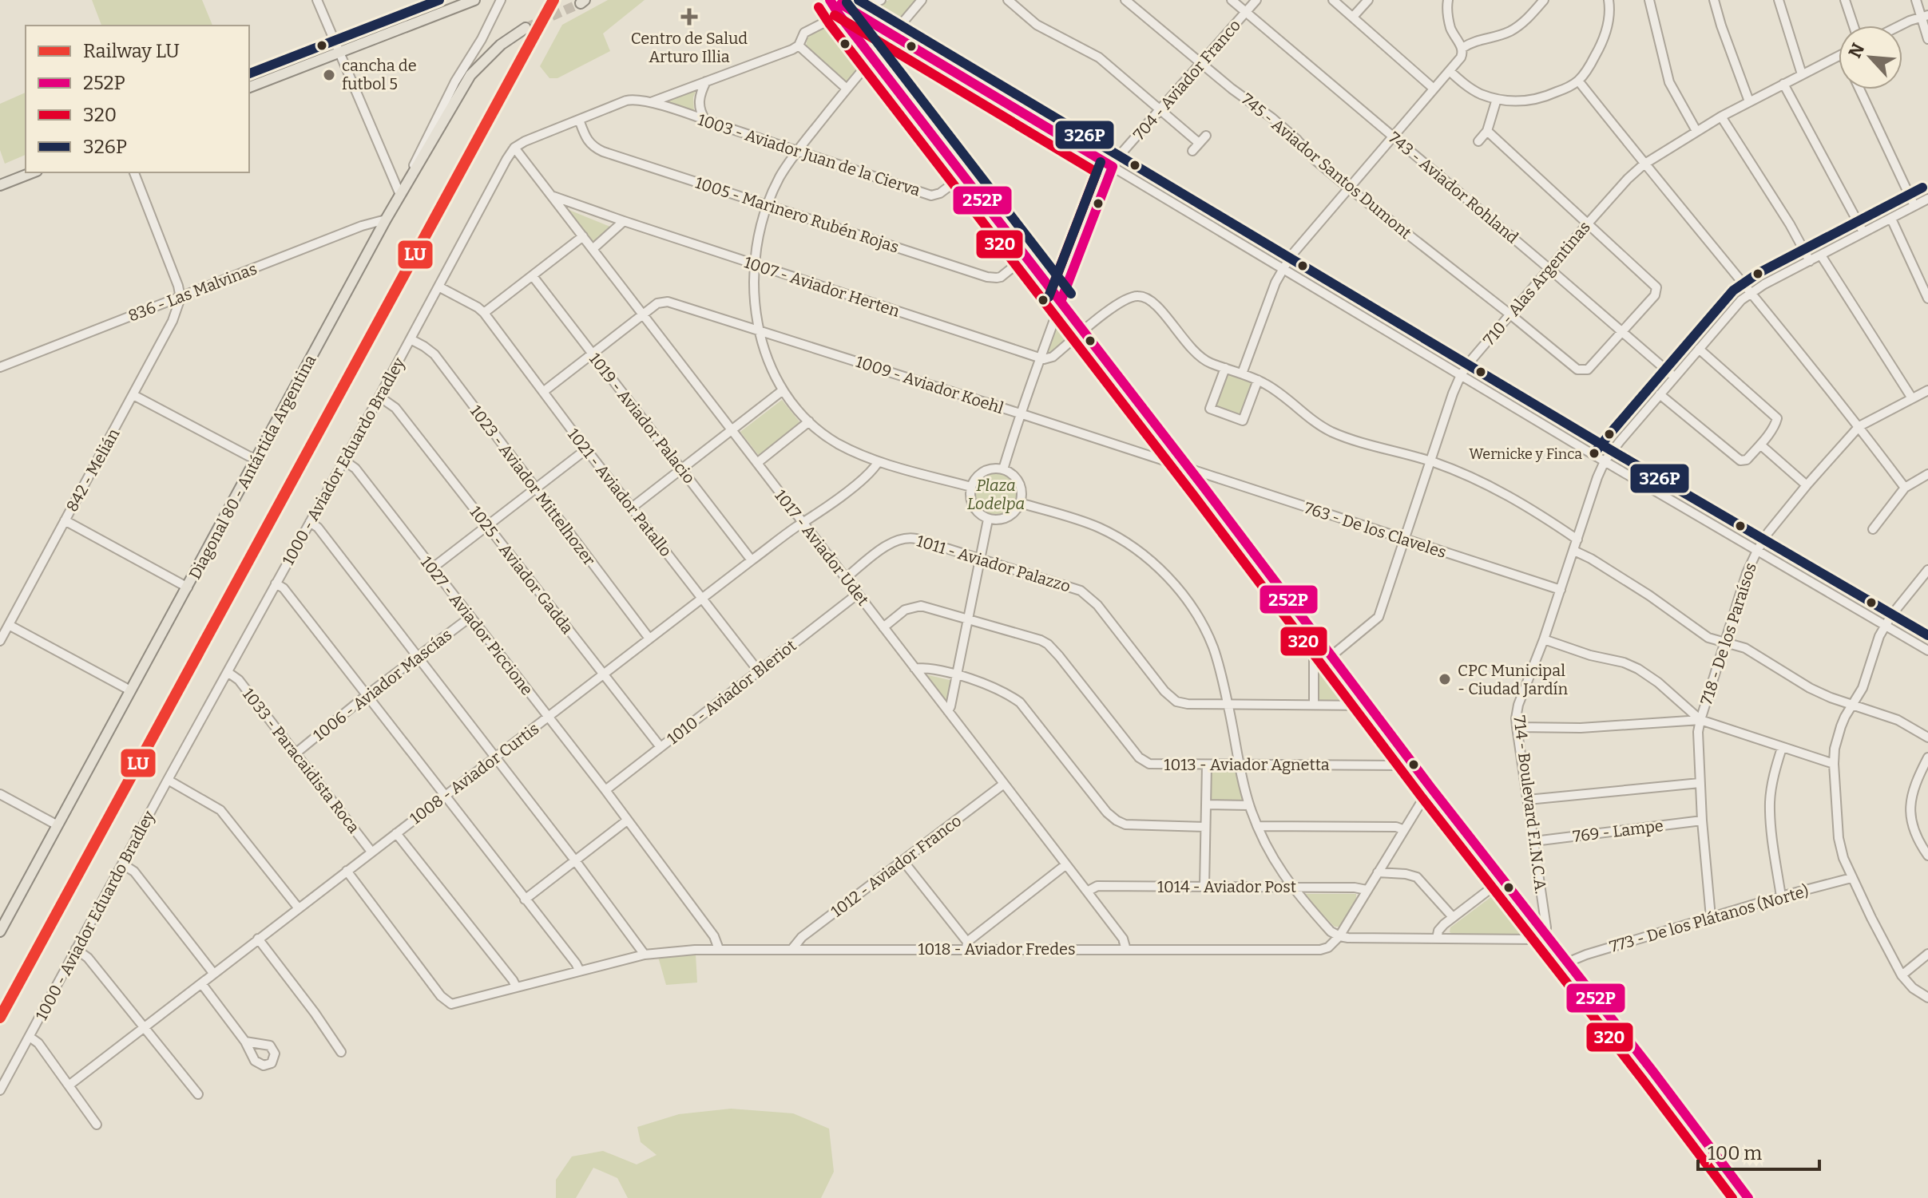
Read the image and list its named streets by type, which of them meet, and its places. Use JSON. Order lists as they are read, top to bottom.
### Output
{
  "streets": {
    "main road": ["Diagonal 80 - Antártida Argentina"],
    "street": [
      "704 - Aviador Franco",
      "1003 - Aviador Juan de la Cierva",
      "745 - Aviador Santos Dumont",
      "743 - Aviador Rohland",
      "1005 - Marinero Rubén Rojas",
      "710 - Alas Argentinas",
      "1007 - Aviador Herten",
      "836 - Las Malvinas",
      "1009 - Aviador Koehl",
      "1019 - Aviador Palacio",
      "1000 - Aviador Eduardo Bradley",
      "842 - Melián",
      "1023 - Aviador Mittelhozer",
      "1021 - Aviador Patallo",
      "763 - De los Claveles",
      "1017 - Aviador Udet",
      "1011 - Aviador Palazzo",
      "1025 - Aviador Gadda",
      "1027 - Aviador Piccione",
      "718 - De los Paraísos",
      "1006 - Aviador Mascías",
      "1010 - Aviador Bleriot",
      "1033 - Paracaidista Roca",
      "1013 - Aviador Agnetta",
      "1008 - Aviador Curtis",
      "714 - Boulevard F.I.N.C.A.",
      "769 - Lampe",
      "1012 - Aviador Franco",
      "1014 - Aviador Post",
      "773 - De los Plátanos (Norte)",
      "1018 - Aviador Fredes"
    ]
  },
  "crossings": [
    ["704 - Aviador Franco", "745 - Aviador Santos Dumont"],
    ["704 - Aviador Franco", "743 - Aviador Rohland"],
    ["745 - Aviador Santos Dumont", "743 - Aviador Rohland"],
    ["745 - Aviador Santos Dumont", "710 - Alas Argentinas"],
    ["743 - Aviador Rohland", "710 - Alas Argentinas"],
    ["743 - Aviador Rohland", "714 - Boulevard F.I.N.C.A."],
    ["710 - Alas Argentinas", "763 - De los Claveles"],
    ["1007 - Aviador Herten", "1017 - Aviador Udet"],
    ["836 - Las Malvinas", "Diagonal 80 - Antártida Argentina"],
    ["836 - Las Malvinas", "842 - Melián"],
    ["1009 - Aviador Koehl", "763 - De los Claveles"],
    ["1009 - Aviador Koehl", "1017 - Aviador Udet"],
    ["1019 - Aviador Palacio", "1008 - Aviador Curtis"],
    ["1000 - Aviador Eduardo Bradley", "1023 - Aviador Mittelhozer"],
    ["1000 - Aviador Eduardo Bradley", "1017 - Aviador Udet"],
    ["1000 - Aviador Eduardo Bradley", "1025 - Aviador Gadda"],
    ["1000 - Aviador Eduardo Bradley", "1027 - Aviador Piccione"],
    ["1000 - Aviador Eduardo Bradley", "1033 - Paracaidista Roca"],
    ["1023 - Aviador Mittelhozer", "1008 - Aviador Curtis"],
    ["1021 - Aviador Patallo", "1010 - Aviador Bleriot"],
    ["1021 - Aviador Patallo", "1008 - Aviador Curtis"],
    ["763 - De los Claveles", "714 - Boulevard F.I.N.C.A."],
    ["1017 - Aviador Udet", "1011 - Aviador Palazzo"],
    ["1017 - Aviador Udet", "1010 - Aviador Bleriot"],
    ["1017 - Aviador Udet", "1013 - Aviador Agnetta"],
    ["1017 - Aviador Udet", "1008 - Aviador Curtis"],
    ["1017 - Aviador Udet", "1012 - Aviador Franco"],
    ["1017 - Aviador Udet", "1014 - Aviador Post"],
    ["1017 - Aviador Udet", "1018 - Aviador Fredes"],
    ["1025 - Aviador Gadda", "1010 - Aviador Bleriot"],
    ["1025 - Aviador Gadda", "1008 - Aviador Curtis"],
    ["1027 - Aviador Piccione", "1006 - Aviador Mascías"],
    ["1027 - Aviador Piccione", "1010 - Aviador Bleriot"],
    ["1027 - Aviador Piccione", "1008 - Aviador Curtis"],
    ["1027 - Aviador Piccione", "1018 - Aviador Fredes"],
    ["718 - De los Paraísos", "769 - Lampe"],
    ["718 - De los Paraísos", "773 - De los Plátanos (Norte)"],
    ["1006 - Aviador Mascías", "1033 - Paracaidista Roca"],
    ["1033 - Paracaidista Roca", "1008 - Aviador Curtis"],
    ["1008 - Aviador Curtis", "1018 - Aviador Fredes"],
    ["714 - Boulevard F.I.N.C.A.", "769 - Lampe"],
    ["714 - Boulevard F.I.N.C.A.", "1018 - Aviador Fredes"],
    ["1012 - Aviador Franco", "1018 - Aviador Fredes"]
  ],
  "parks": ["Plaza Lodelpa"],
  "places": {
    "health": ["Centro de Salud Arturo Illia"],
    "other": ["cancha de futbol 5", "Wernicke y Finca", "CPC Municipal - Ciudad Jardín"]
  },
  "lines": [
    "rail line LU",
    "transit line 252P",
    "transit line 326P",
    "transit line 320"
  ],
  "legend": [
    "Railway LU",
    "252P",
    "320",
    "326P"
  ],
  "scale_bar": "100 m",
  "north": "top left"
}
